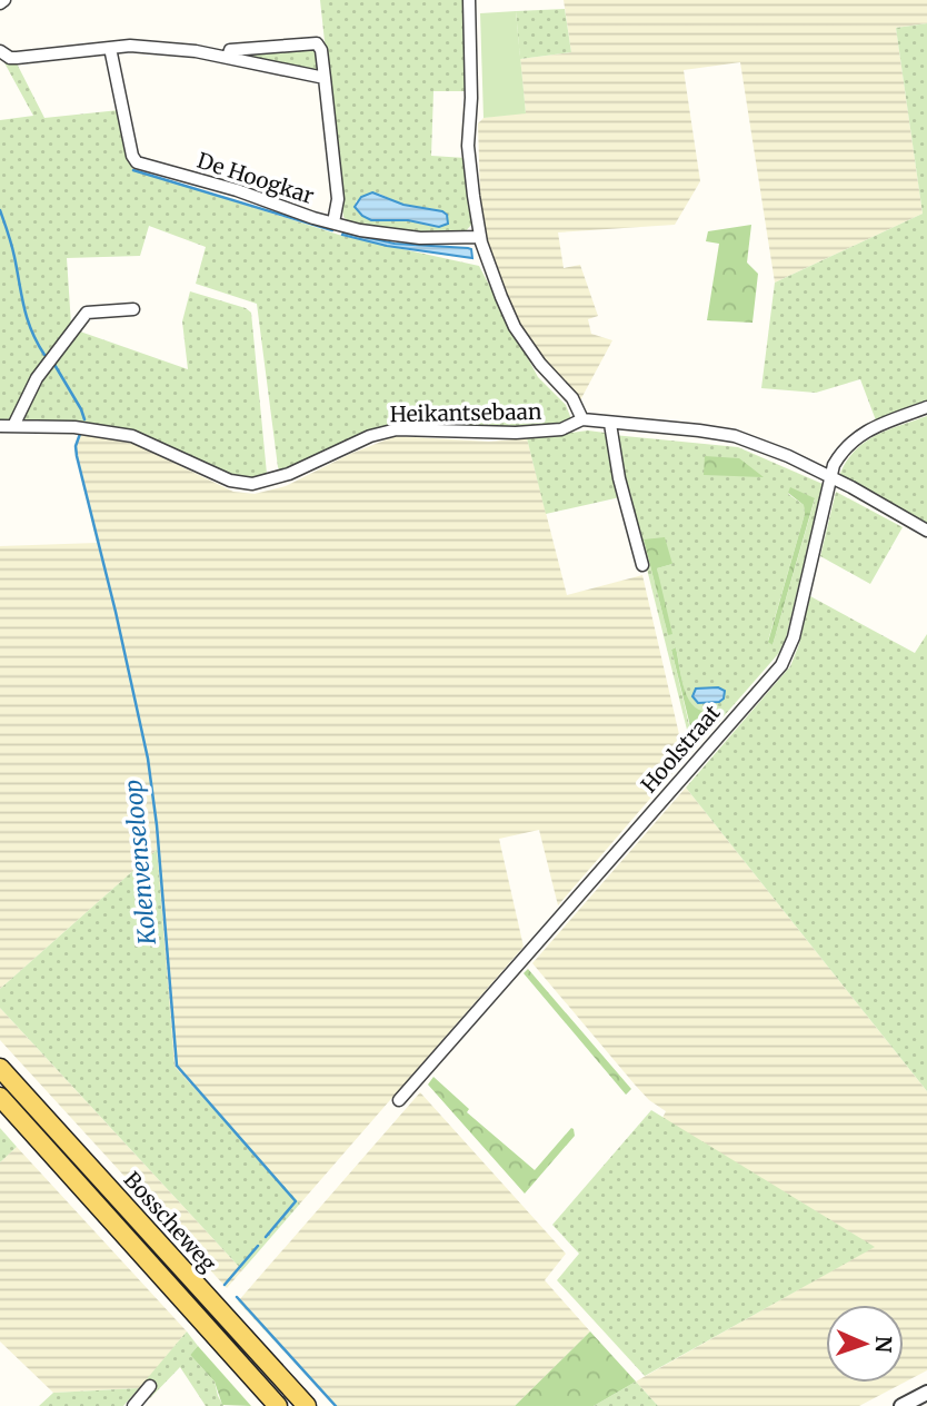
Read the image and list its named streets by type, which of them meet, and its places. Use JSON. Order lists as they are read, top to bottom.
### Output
{
  "streets": {
    "main road": ["Bosscheweg"],
    "street": ["De Hoogkar", "Heikantsebaan", "Hoolstraat"]
  },
  "crossings": [
    ["Heikantsebaan", "Hoolstraat"]
  ],
  "water": ["Kolenvenseloop"],
  "north": "right"
}
